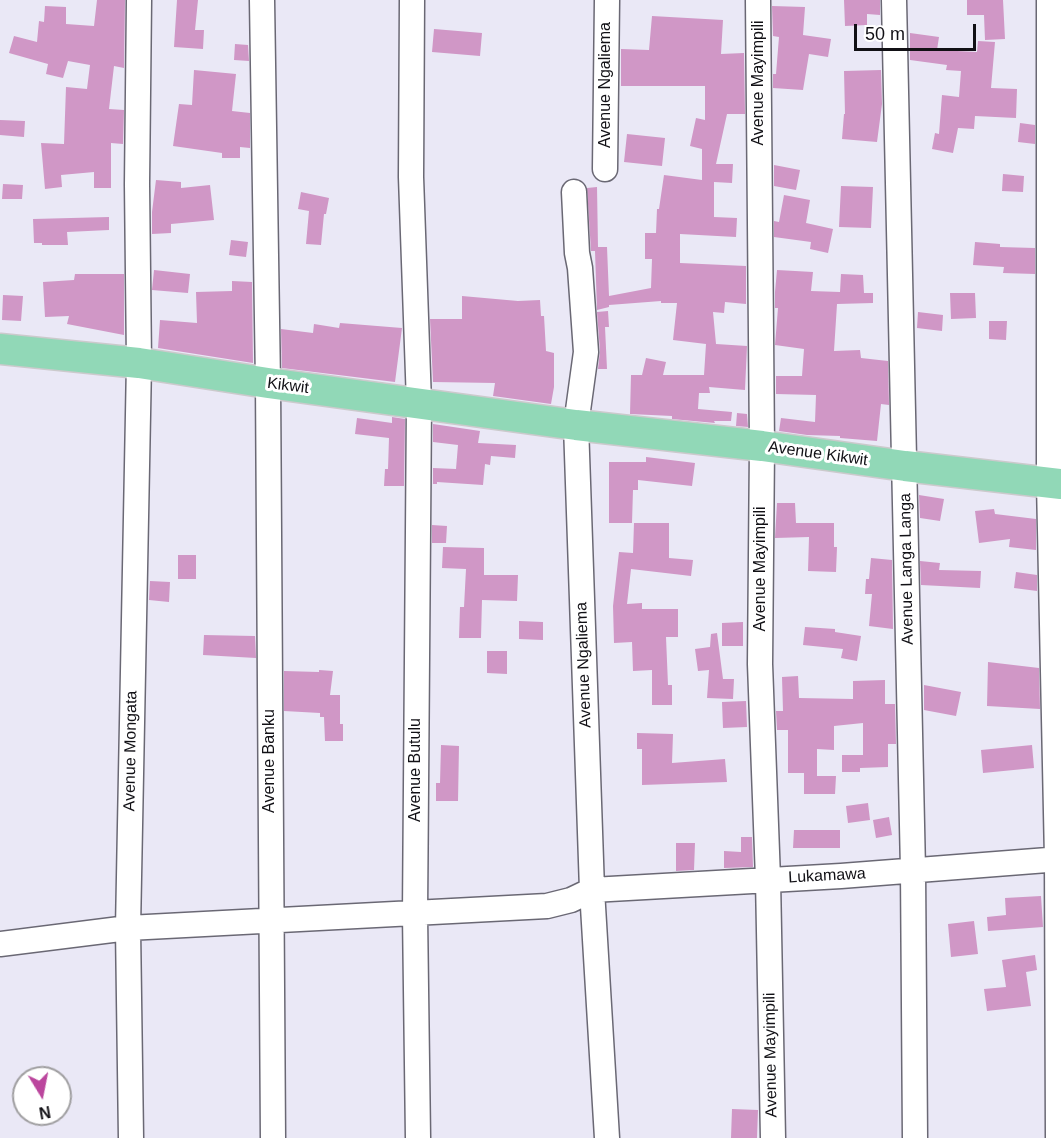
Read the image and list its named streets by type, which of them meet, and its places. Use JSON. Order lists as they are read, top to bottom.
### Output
{
  "streets": {
    "main road": ["Kikwit", "Avenue Kikwit"],
    "street": [
      "Avenue Mayimpili",
      "Avenue Ngaliema",
      "Avenue Langa Langa",
      "Avenue Mongata",
      "Avenue Banku",
      "Avenue Butulu",
      "Lukamawa"
    ]
  },
  "crossings": [
    ["Avenue Mayimpili", "Avenue Kikwit"],
    ["Avenue Mayimpili", "Lukamawa"],
    ["Avenue Ngaliema", "Kikwit"],
    ["Avenue Ngaliema", "Avenue Kikwit"],
    ["Avenue Ngaliema", "Lukamawa"],
    ["Kikwit", "Avenue Kikwit"],
    ["Kikwit", "Avenue Mongata"],
    ["Kikwit", "Avenue Banku"],
    ["Kikwit", "Avenue Butulu"],
    ["Avenue Kikwit", "Avenue Langa Langa"],
    ["Avenue Langa Langa", "Lukamawa"],
    ["Avenue Mongata", "Lukamawa"],
    ["Avenue Banku", "Lukamawa"],
    ["Avenue Butulu", "Lukamawa"]
  ],
  "scale_bar": "50 m",
  "north": "bottom"
}
